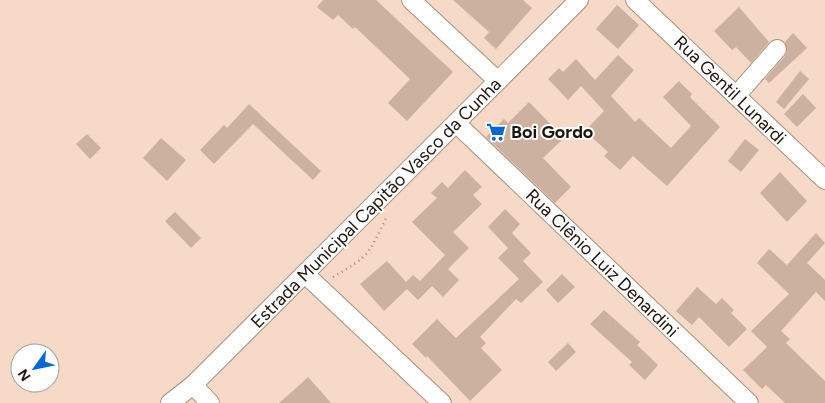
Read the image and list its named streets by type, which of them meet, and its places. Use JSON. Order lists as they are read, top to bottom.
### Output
{
  "streets": {
    "street": ["Rua Gentil Lunardi", "Estrada Municipal Capitão Vasco da Cunha", "Rua Clênio Luiz Denardini"]
  },
  "crossings": [
    ["Estrada Municipal Capitão Vasco da Cunha", "Rua Clênio Luiz Denardini"]
  ],
  "places": {
    "supermarket": ["Boi Gordo"]
  },
  "north": "bottom left"
}
